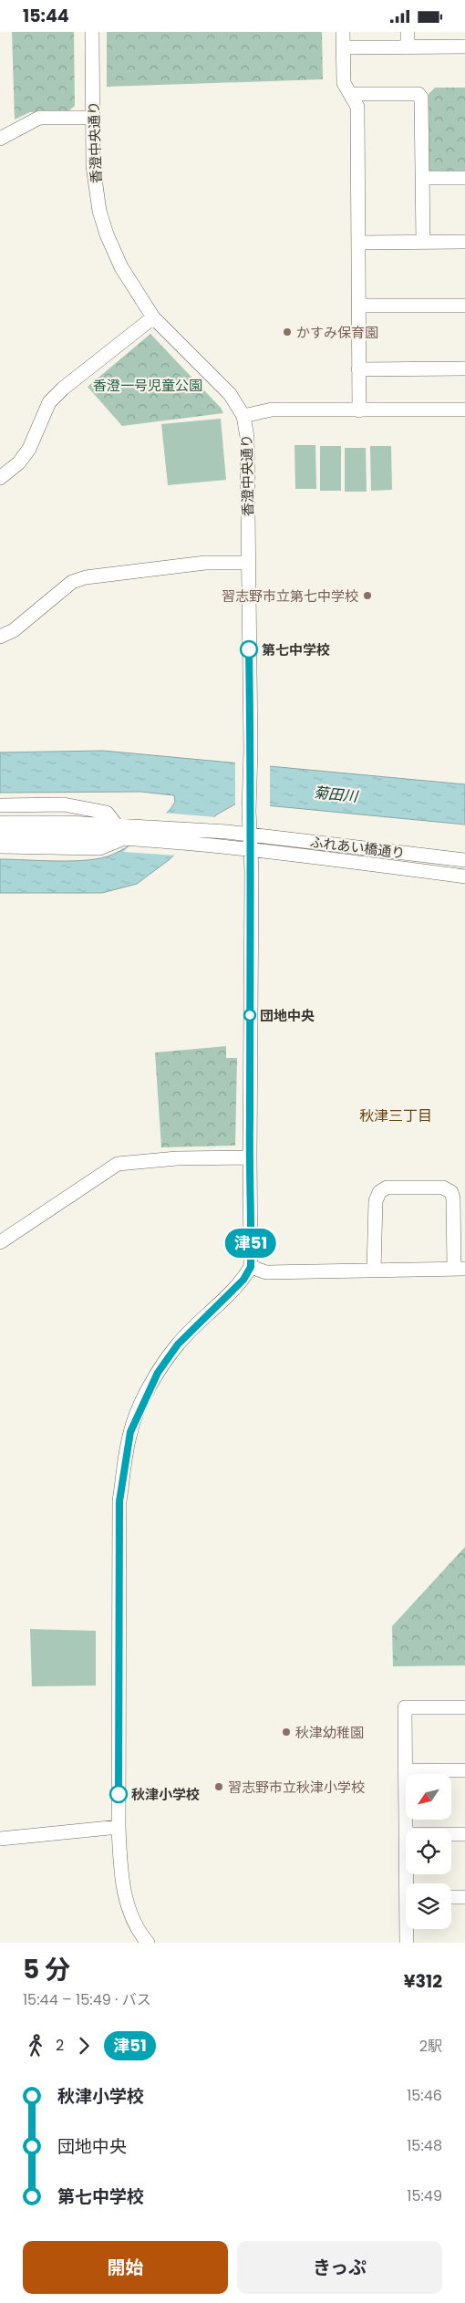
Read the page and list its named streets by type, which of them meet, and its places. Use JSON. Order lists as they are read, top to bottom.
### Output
{
  "streets": {
    "street": ["香澄中央通り", "ふれあい橋通り"]
  },
  "crossings": [
    ["香澄中央通り", "ふれあい橋通り"]
  ],
  "districts": ["秋津三丁目"],
  "water": ["菊田川"],
  "parks": ["香澄一号児童公園"],
  "places": [
    "かすみ保育園",
    "習志野市立第七中学校",
    "第七中学校",
    "団地中央",
    "秋津幼稚園",
    "習志野市立秋津小学校",
    "秋津小学校"
  ],
  "lines": ["bus line 津51"],
  "north": "bottom left",
  "page": {
    "status": "15:44",
    "on_map": "津51",
    "heading": ["5 分", "15:44 – 15:49 · バス", "¥312"],
    "legs": ["2", "津51", "2駅"],
    "list": [
      {
        "name": "秋津小学校",
        "value": "15:46"
      },
      {
        "name": "団地中央",
        "value": "15:48"
      },
      {
        "name": "第七中学校",
        "value": "15:49"
      }
    ],
    "buttons": ["開始", "きっぷ"]
  }
}
